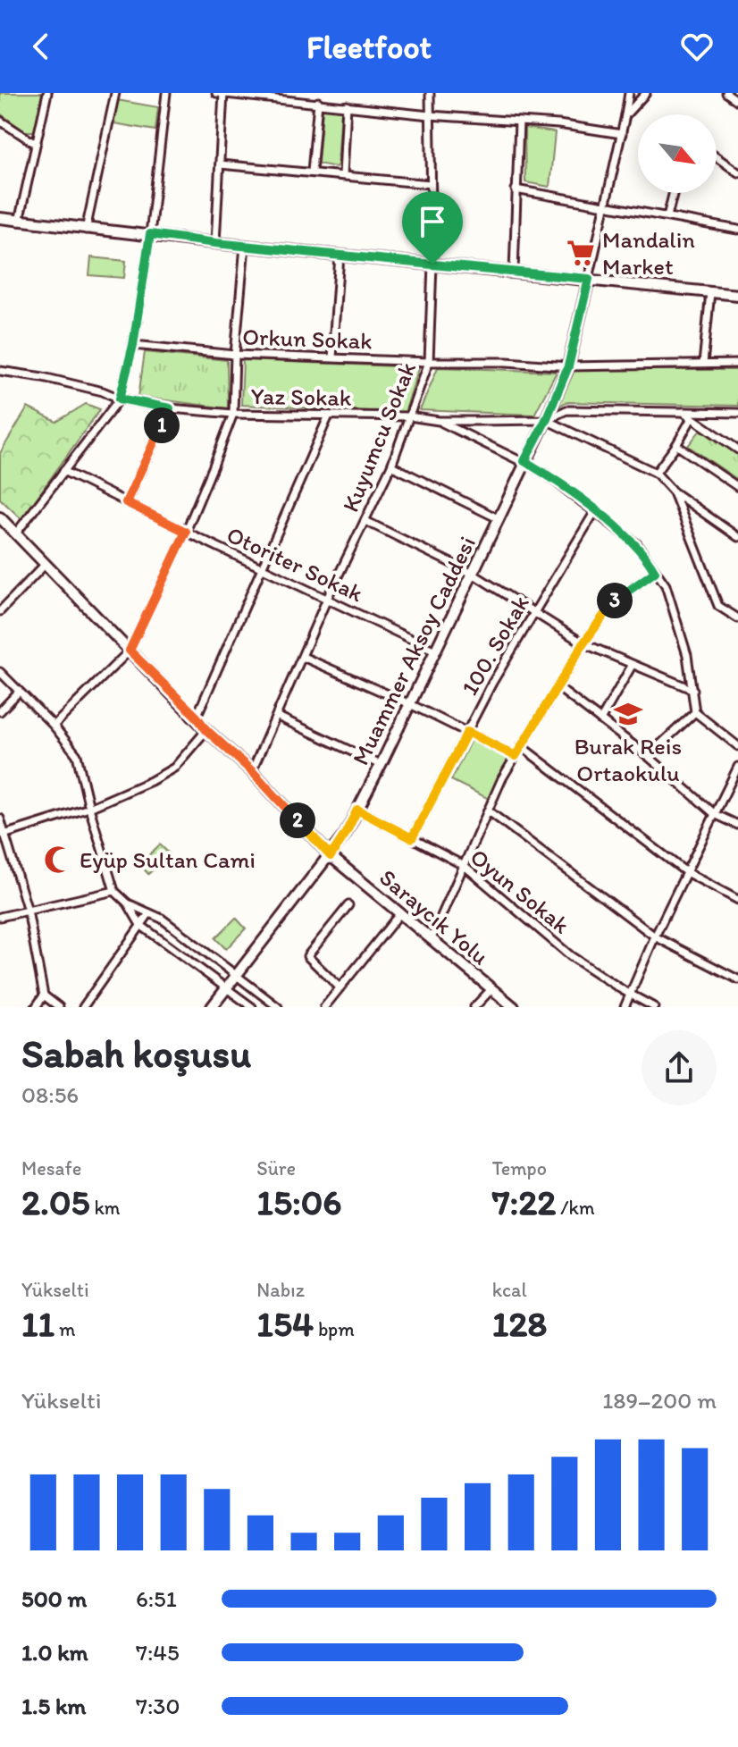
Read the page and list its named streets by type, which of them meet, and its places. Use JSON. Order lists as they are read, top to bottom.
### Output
{
  "streets": {
    "main road": ["Muammer Aksoy Caddesi", "Saraycık Yolu"],
    "street": [
      "Orkun Sokak",
      "Yaz Sokak",
      "Kuyumcu Sokak",
      "Otoriter Sokak",
      "100. Sokak",
      "Oyun Sokak"
    ]
  },
  "crossings": [
    ["Orkun Sokak", "Kuyumcu Sokak"],
    ["Orkun Sokak", "Muammer Aksoy Caddesi"],
    ["Yaz Sokak", "Kuyumcu Sokak"],
    ["Yaz Sokak", "Muammer Aksoy Caddesi"],
    ["Kuyumcu Sokak", "Otoriter Sokak"],
    ["Kuyumcu Sokak", "Saraycık Yolu"],
    ["Otoriter Sokak", "Muammer Aksoy Caddesi"],
    ["100. Sokak", "Oyun Sokak"],
    ["Muammer Aksoy Caddesi", "Oyun Sokak"],
    ["Muammer Aksoy Caddesi", "Saraycık Yolu"]
  ],
  "places": {
    "supermarket": ["Mandalin Market"],
    "school or university": ["Burak Reis Ortaokulu"],
    "mosque": ["Eyüp Sultan Cami"]
  },
  "north": "bottom right",
  "page": {
    "header": "Fleetfoot",
    "pins": ["1", "3", "2"],
    "heading": ["Sabah koşusu", "08:56"],
    "stats": [
      ["Mesafe", "2.05 km"],
      ["Süre", "15:06"],
      ["Tempo", "7:22 /km"],
      ["Yükselti", "11 m"],
      ["Nabız", "154 bpm"],
      ["kcal", "128"]
    ],
    "chart": ["Yükselti", "189–200 m"],
    "list": [
      {
        "name": "500 m",
        "note": "6:51"
      },
      {
        "name": "1.0 km",
        "note": "7:45"
      },
      {
        "name": "1.5 km",
        "note": "7:30"
      }
    ]
  }
}
